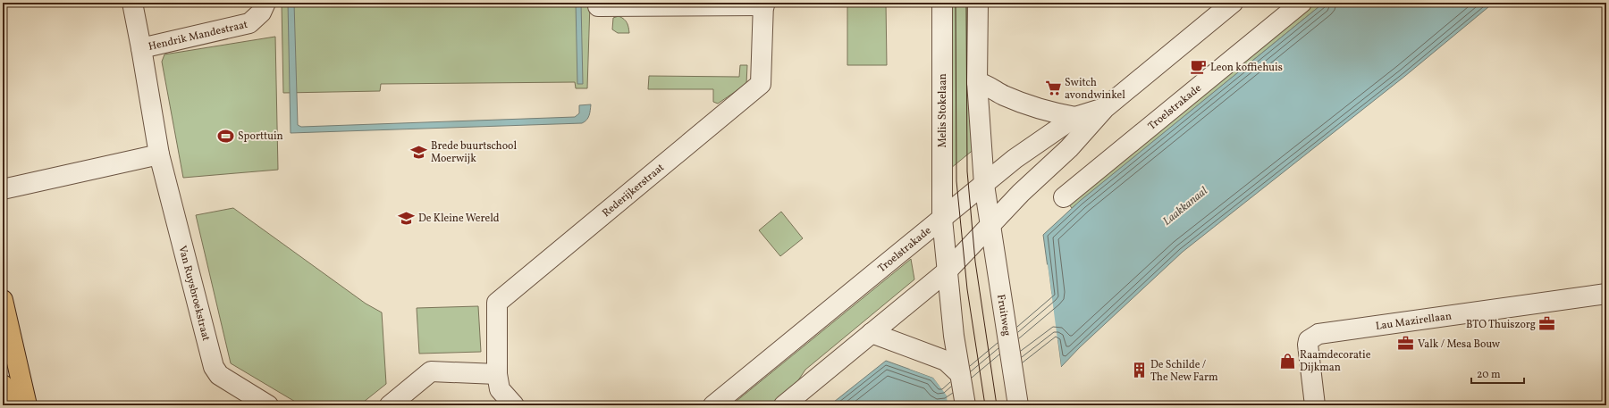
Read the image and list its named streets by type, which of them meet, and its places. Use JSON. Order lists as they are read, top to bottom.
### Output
{
  "streets": {
    "street": [
      "Hendrik Mandestraat",
      "Troelstrakade",
      "Melis Stokelaan",
      "Rederijkerstraat",
      "Van Ruysbroekstraat",
      "Fruitweg",
      "Lau Mazirellaan"
    ]
  },
  "crossings": [
    ["Hendrik Mandestraat", "Van Ruysbroekstraat"],
    ["Troelstrakade", "Melis Stokelaan"],
    ["Troelstrakade", "Fruitweg"]
  ],
  "water": ["Laakkanaal"],
  "places": {
    "cafe": ["Leon koffiehuis"],
    "supermarket": ["Switch avondwinkel"],
    "sports": ["Sporttuin"],
    "school or university": ["Brede buurtschool Moerwijk", "De Kleine Wereld"],
    "office": ["BTO Thuiszorg", "Valk / Mesa Bouw"],
    "shop": ["Raamdecoratie Dijkman"],
    "building": ["De Schilde / The New Farm"]
  },
  "scale_bar": "20 m"
}
